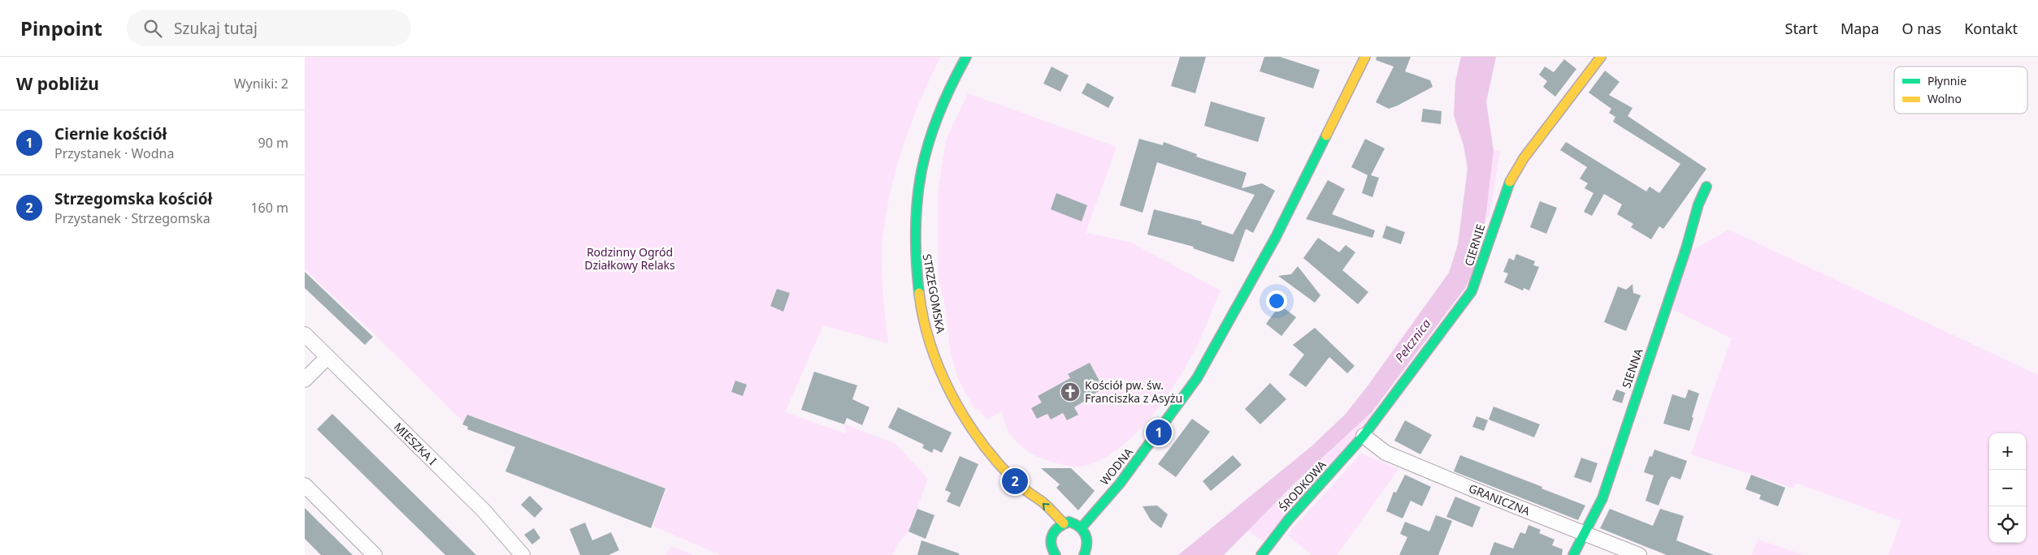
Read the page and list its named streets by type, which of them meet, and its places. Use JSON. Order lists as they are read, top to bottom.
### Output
{
  "streets": {
    "street": [
      "CIERNIE",
      "STRZEGOMSKA",
      "SIENNA",
      "MIESZKA I",
      "WODNA",
      "ŚRODKOWA",
      "GRANICZNA"
    ]
  },
  "crossings": [
    ["CIERNIE", "ŚRODKOWA"],
    ["CIERNIE", "GRANICZNA"],
    ["SIENNA", "GRANICZNA"],
    ["ŚRODKOWA", "GRANICZNA"]
  ],
  "water": ["Pełcznica"],
  "parks": ["Rodzinny Ogród Działkowy Relaks"],
  "places": {
    "church": ["Kościół pw. św. Franciszka z Asyżu"]
  },
  "legend": ["Płynnie", "Wolno"],
  "page": {
    "header": "Pinpoint",
    "search": "Szukaj tutaj",
    "nav": [
      "Start",
      "Mapa",
      "O nas",
      "Kontakt"
    ],
    "heading": ["W pobliżu", "Wyniki: 2"],
    "list": [
      {
        "mark": "1",
        "name": "Ciernie kościół",
        "note": "Przystanek · Wodna",
        "value": "90 m"
      },
      {
        "mark": "2",
        "name": "Strzegomska kościół",
        "note": "Przystanek · Strzegomska",
        "value": "160 m"
      }
    ],
    "pins": ["1", "2"],
    "map_buttons": ["+", "−"]
  }
}
